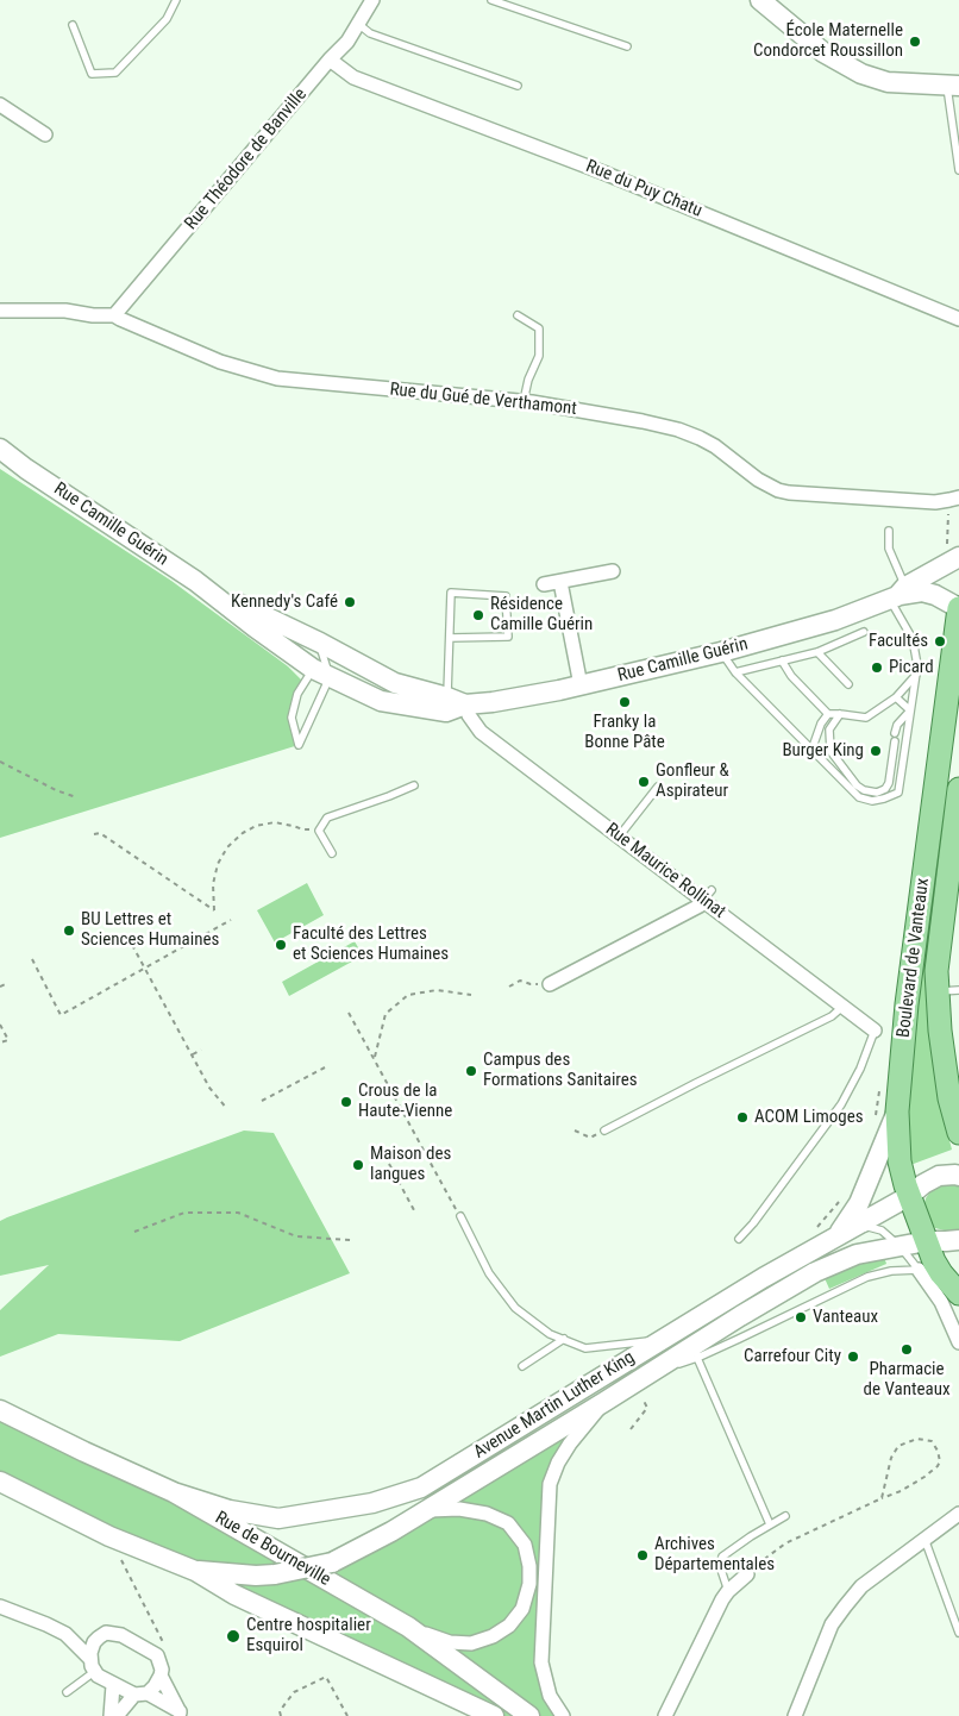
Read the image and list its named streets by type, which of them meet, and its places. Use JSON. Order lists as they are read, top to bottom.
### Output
{
  "streets": {
    "main road": [
      "Rue Camille Guérin",
      "Boulevard de Vanteaux",
      "Avenue Martin Luther King",
      "Rue de Bourneville"
    ],
    "street": [
      "Rue Théodore de Banville",
      "Rue du Puy Chatu",
      "Rue du Gué de Verthamont",
      "Rue Maurice Rollinat"
    ]
  },
  "crossings": [
    ["Rue Théodore de Banville", "Rue du Puy Chatu"],
    ["Rue Théodore de Banville", "Rue du Gué de Verthamont"],
    ["Rue Camille Guérin", "Rue Maurice Rollinat"],
    ["Rue Camille Guérin", "Boulevard de Vanteaux"],
    ["Boulevard de Vanteaux", "Avenue Martin Luther King"],
    ["Avenue Martin Luther King", "Rue de Bourneville"]
  ],
  "places": [
    "École Maternelle Condorcet Roussillon",
    "Kennedy's Café",
    "Résidence Camille Guérin",
    "Facultés",
    "Picard",
    "Franky la Bonne Pâte",
    "Burger King",
    "Gonfleur & Aspirateur",
    "BU Lettres et Sciences Humaines",
    "Faculté des Lettres et Sciences Humaines",
    "Campus des Formations Sanitaires",
    "Crous de la Haute-Vienne",
    "ACOM Limoges",
    "Maison des langues",
    "Vanteaux",
    "Pharmacie de Vanteaux",
    "Carrefour City",
    "Archives Départementales",
    "Centre hospitalier Esquirol"
  ]
}
